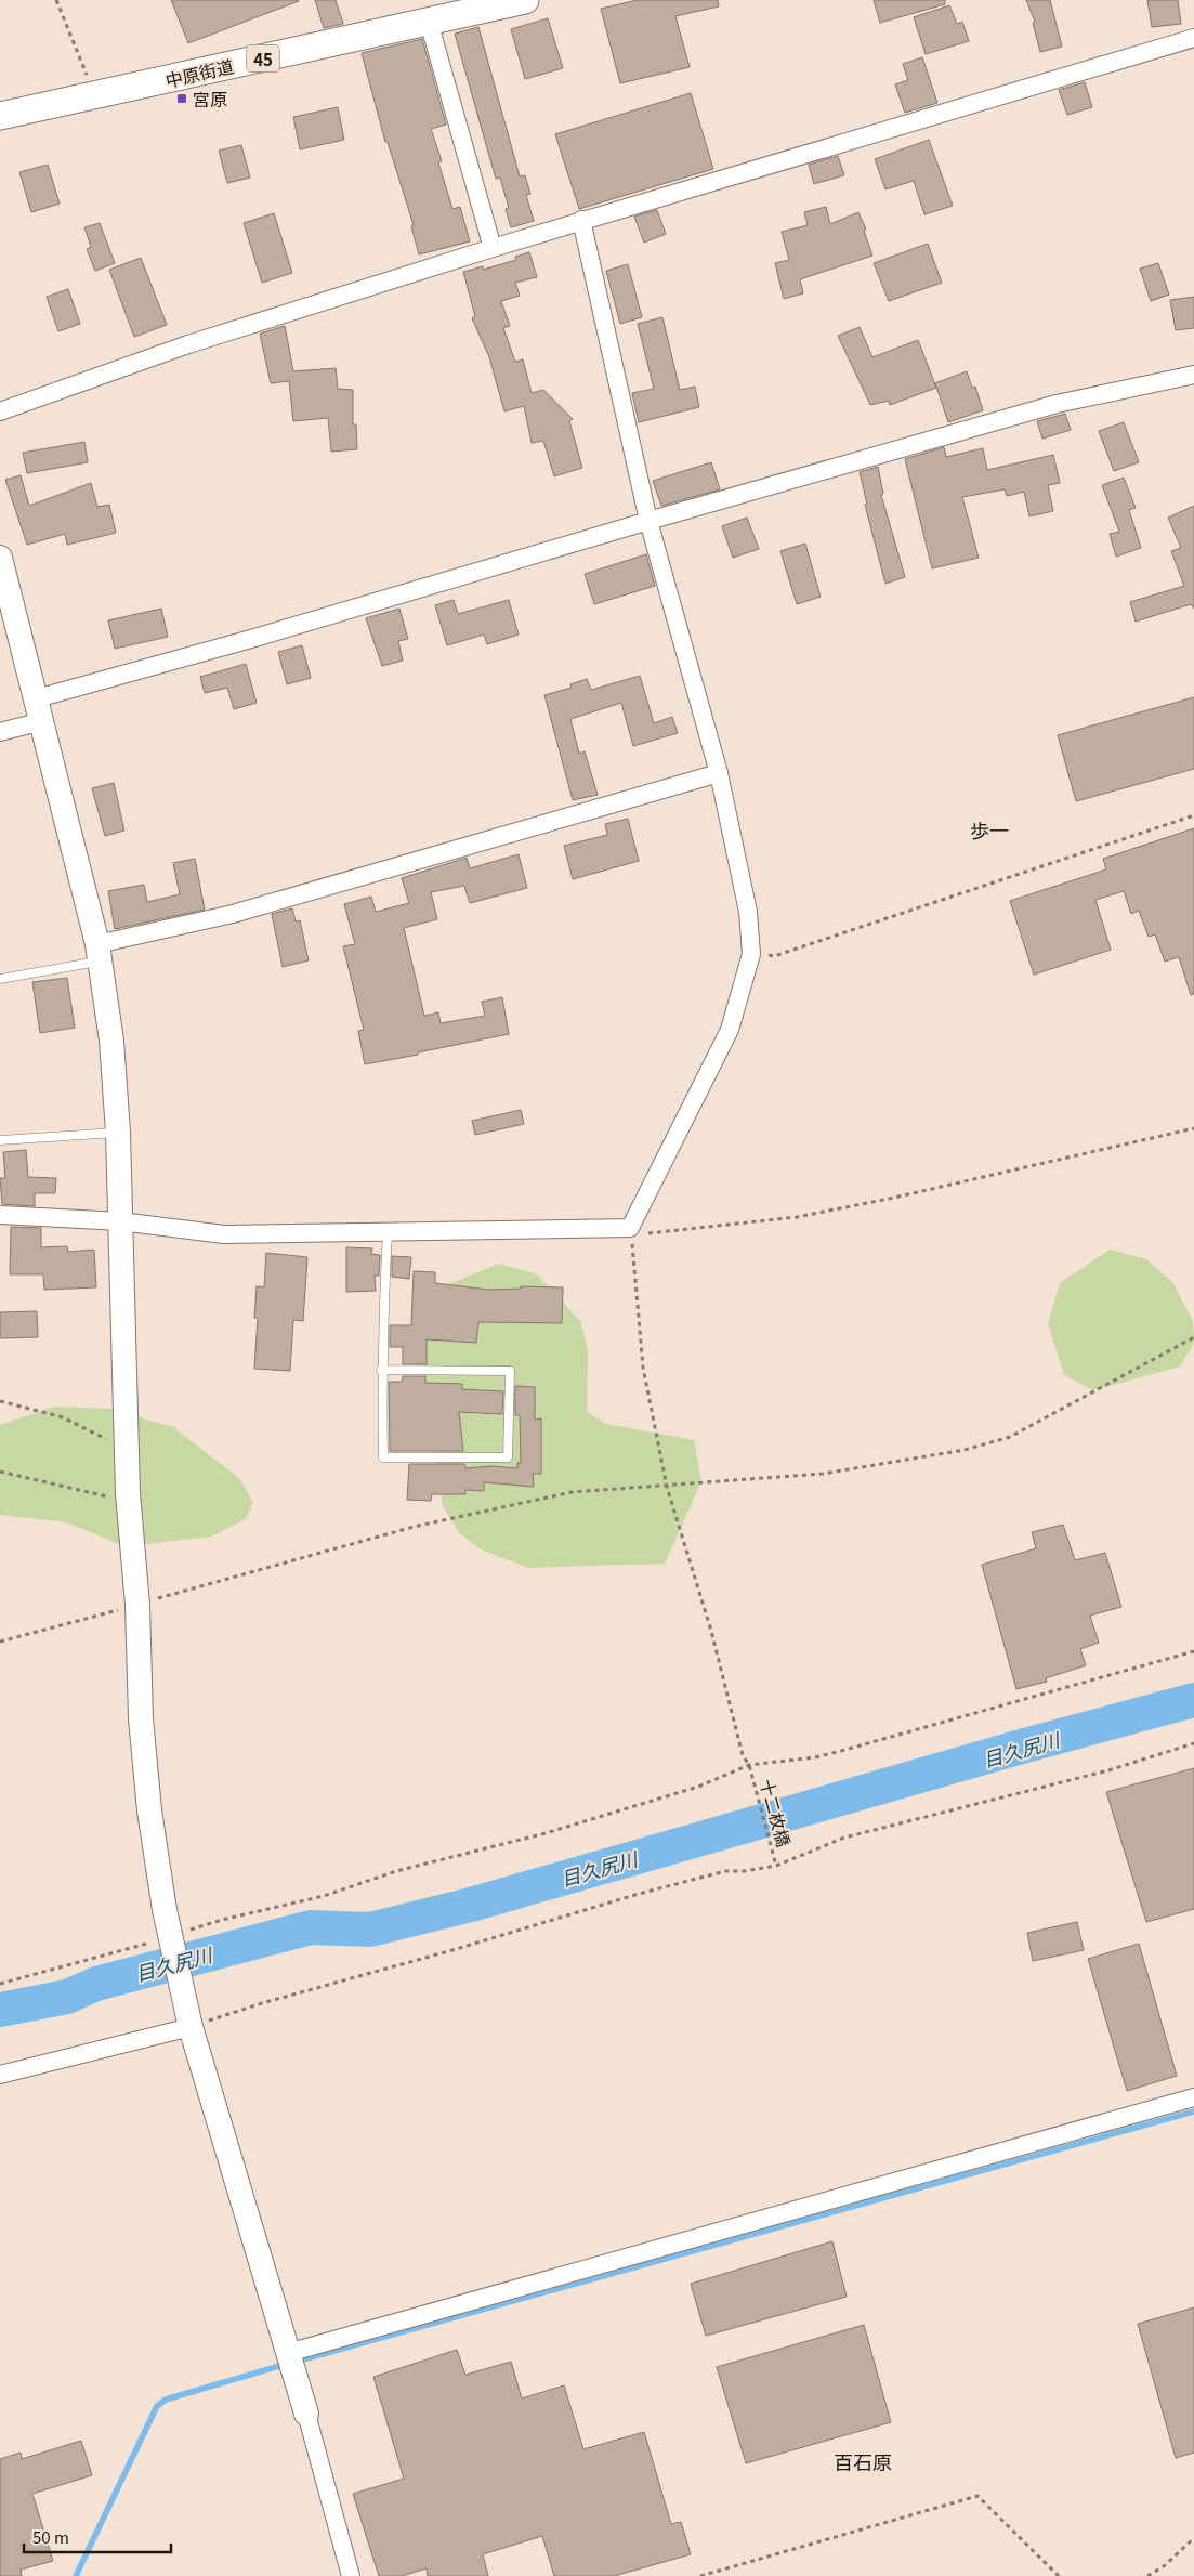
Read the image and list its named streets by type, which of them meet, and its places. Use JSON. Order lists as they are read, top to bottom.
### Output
{
  "streets": {
    "main road": ["45", "中原街道"],
    "path": ["十二枚橋"]
  },
  "districts": ["歩一", "百石原"],
  "water": ["目久尻川"],
  "places": {
    "transit": ["宮原"]
  },
  "scale_bar": "50 m"
}
